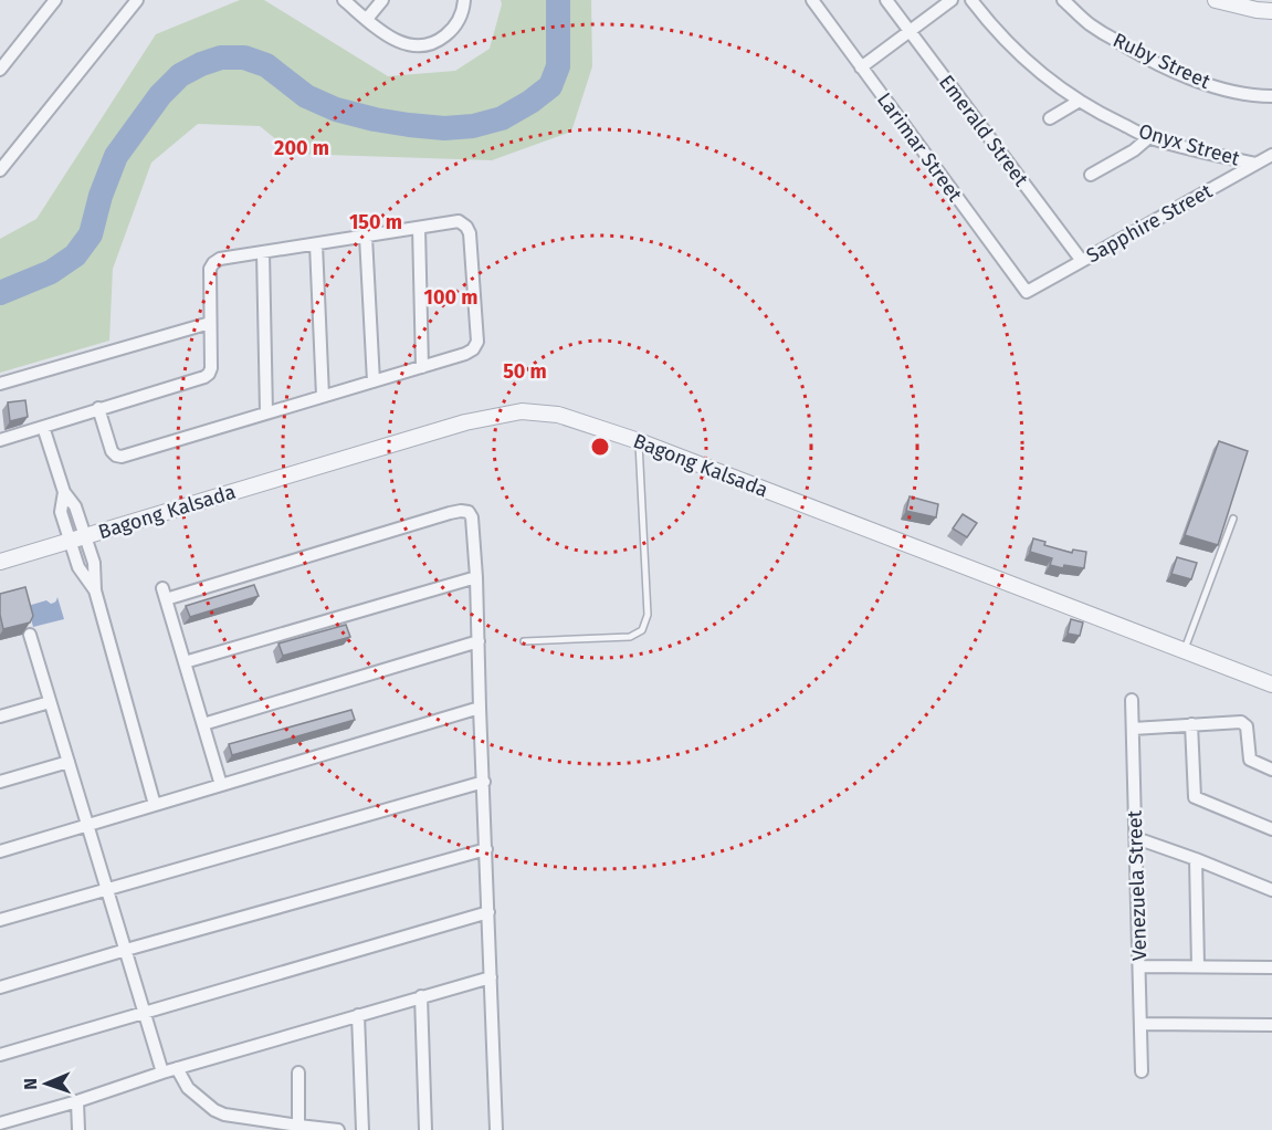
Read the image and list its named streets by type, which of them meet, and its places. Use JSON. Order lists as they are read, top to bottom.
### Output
{
  "streets": {
    "street": [
      "Ruby Street",
      "Emerald Street",
      "Onyx Street",
      "Larimar Street",
      "Sapphire Street",
      "Bagong Kalsada",
      "Venezuela Street"
    ]
  },
  "crossings": [
    ["Emerald Street", "Sapphire Street"],
    ["Onyx Street", "Sapphire Street"],
    ["Larimar Street", "Sapphire Street"]
  ],
  "north": "left",
  "rings": [
    "200 m",
    "150 m",
    "100 m",
    "50 m"
  ]
}
